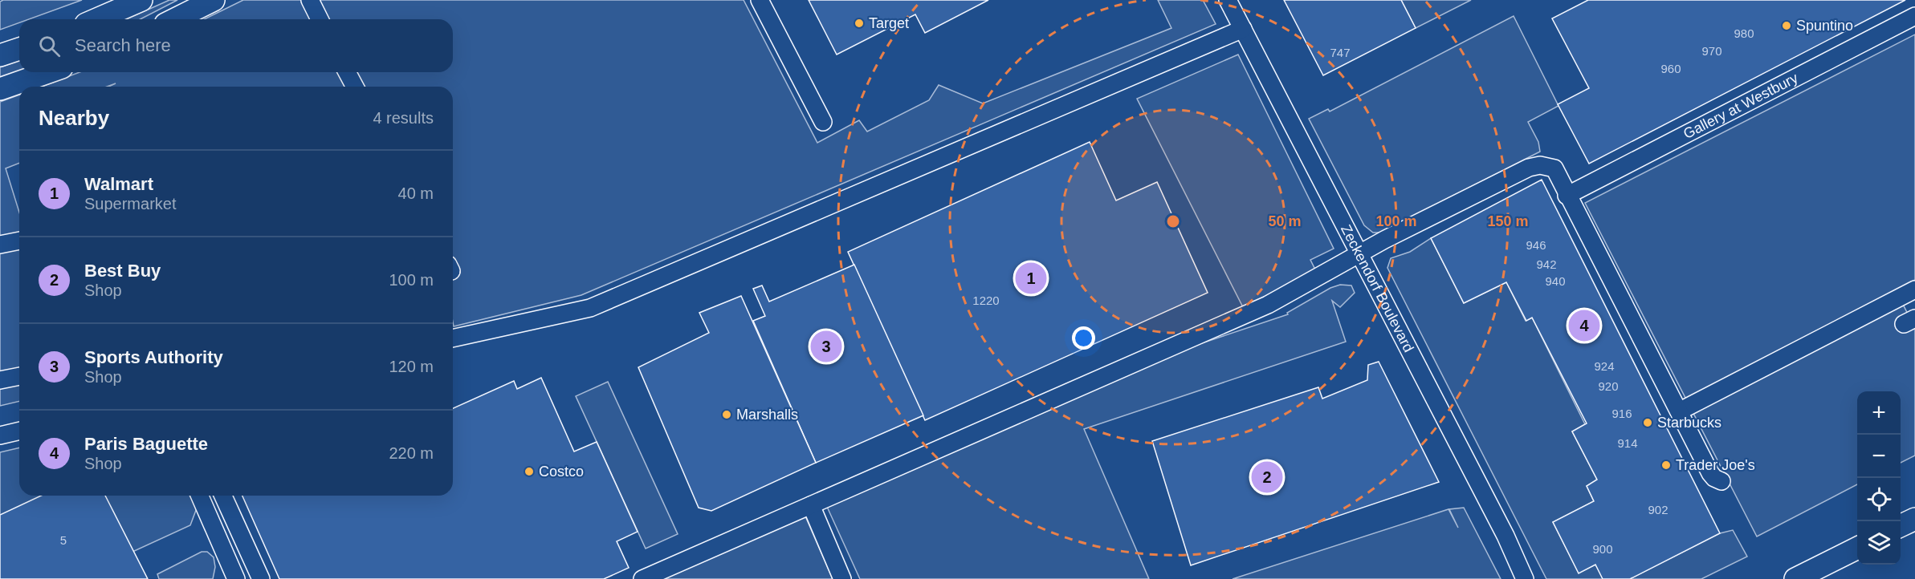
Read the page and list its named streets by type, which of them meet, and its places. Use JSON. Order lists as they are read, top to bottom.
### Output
{
  "streets": {
    "street": ["Gallery at Westbury", "Zeckendorf Boulevard"]
  },
  "places": [
    "Target",
    "Spuntino",
    "Marshalls",
    "Starbucks",
    "Trader Joe's",
    "Costco"
  ],
  "house_numbers": [
    "980",
    "970",
    "747",
    "960",
    "946",
    "942",
    "940",
    "1220",
    "924",
    "920",
    "916",
    "914",
    "902",
    "5",
    "900"
  ],
  "page": {
    "search": "Search here",
    "heading": ["Nearby", "4 results"],
    "list": [
      {
        "mark": "1",
        "name": "Walmart",
        "note": "Supermarket",
        "value": "40 m"
      },
      {
        "mark": "2",
        "name": "Best Buy",
        "note": "Shop",
        "value": "100 m"
      },
      {
        "mark": "3",
        "name": "Sports Authority",
        "note": "Shop",
        "value": "120 m"
      },
      {
        "mark": "4",
        "name": "Paris Baguette",
        "note": "Shop",
        "value": "220 m"
      }
    ],
    "pins": [
      "1",
      "4",
      "3",
      "2"
    ],
    "map_buttons": ["+", "−"]
  },
  "rings": ["50 m", "100 m", "150 m"]
}
